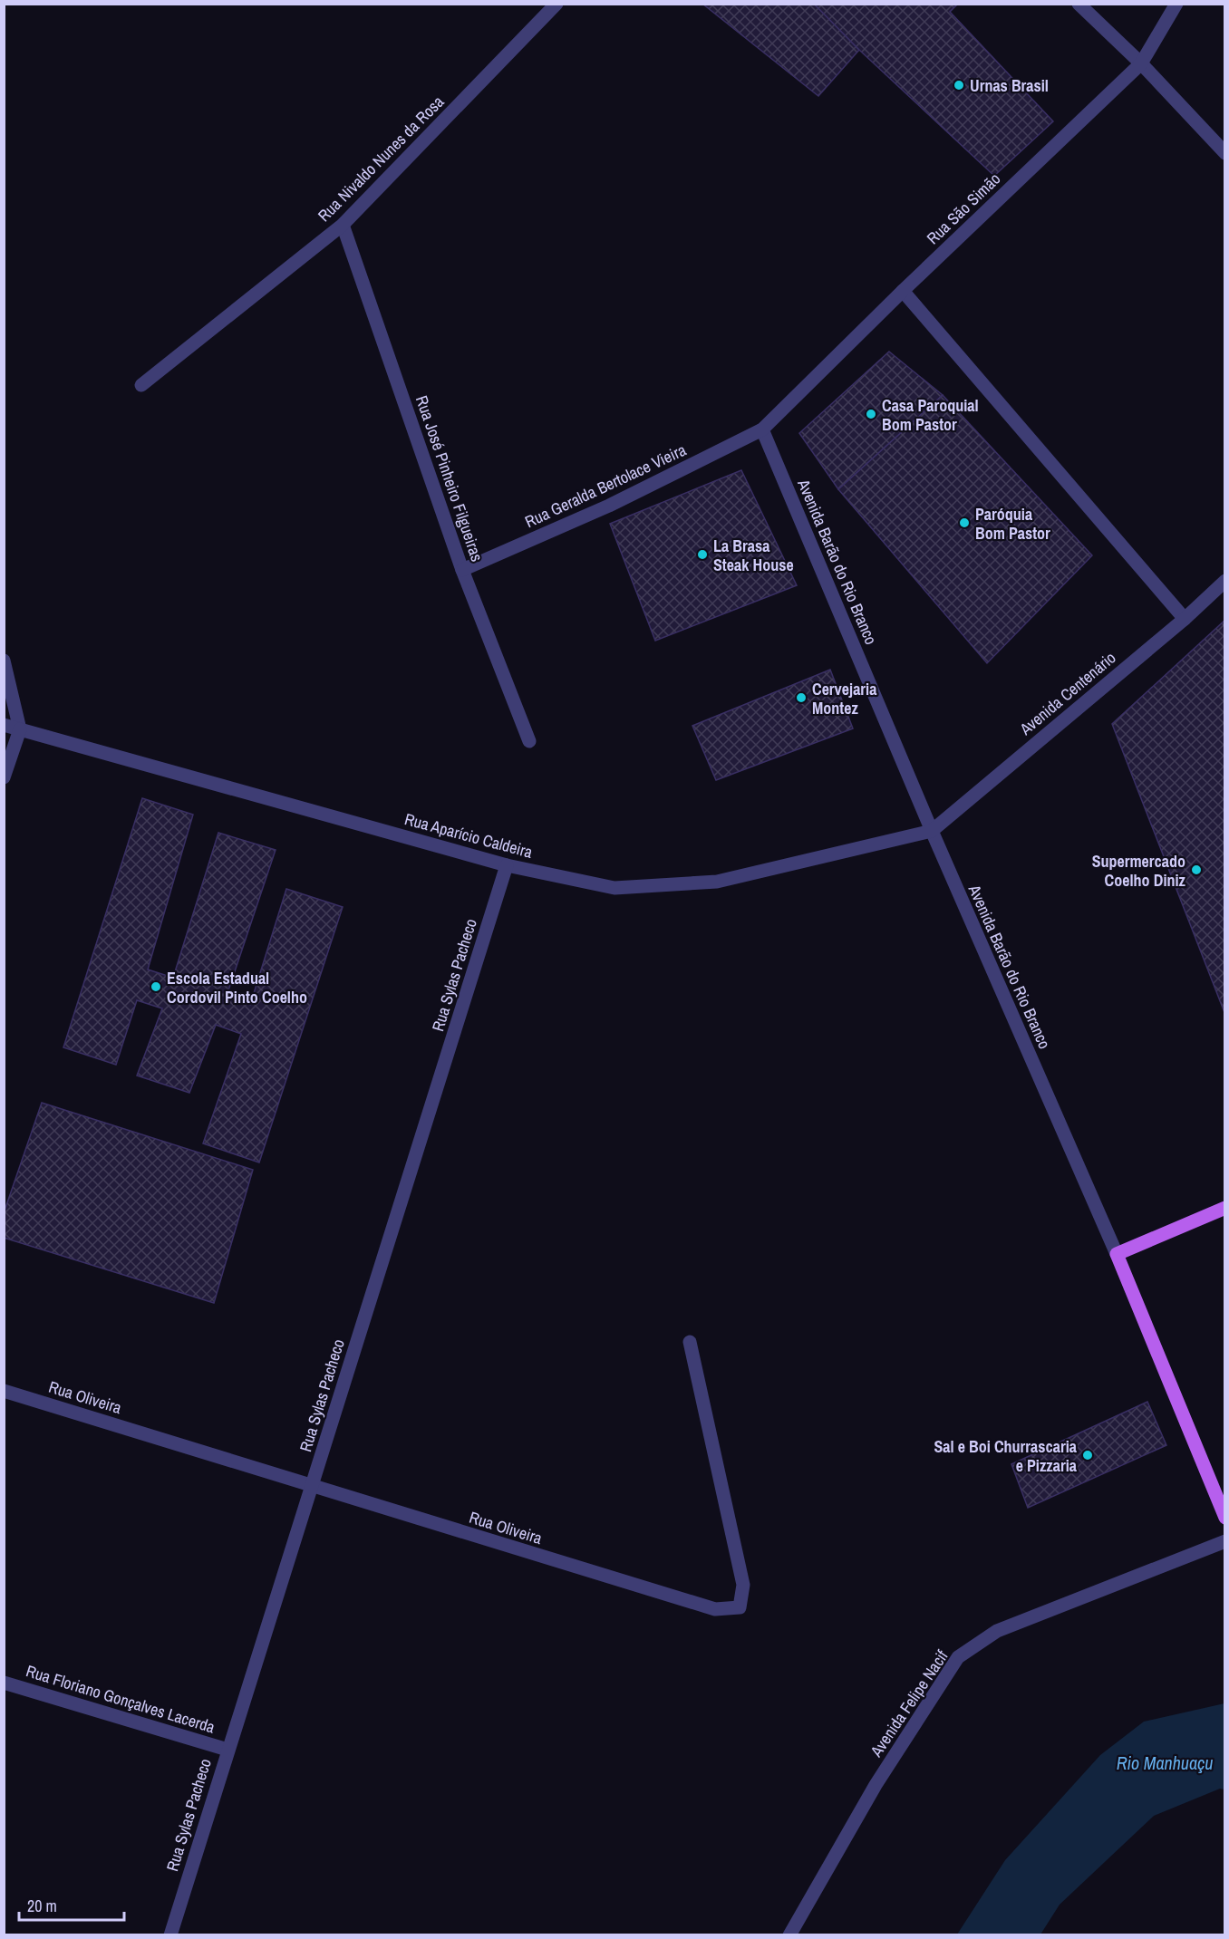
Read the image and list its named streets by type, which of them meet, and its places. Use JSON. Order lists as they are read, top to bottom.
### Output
{
  "streets": {
    "main road": ["Avenida Barão do Rio Branco"],
    "street": [
      "Rua Nivaldo Nunes da Rosa",
      "Rua São Simão",
      "Rua José Pinheiro Filgueiras",
      "Rua Geralda Bertolace Vieira",
      "Avenida Centenário",
      "Rua Aparício Caldeira",
      "Rua Sylas Pacheco",
      "Rua Oliveira",
      "Rua Floriano Gonçalves Lacerda",
      "Avenida Felipe Nacif"
    ]
  },
  "crossings": [
    ["Rua Nivaldo Nunes da Rosa", "Rua José Pinheiro Filgueiras"],
    ["Rua São Simão", "Rua Geralda Bertolace Vieira"],
    ["Rua São Simão", "Avenida Barão do Rio Branco"],
    ["Rua José Pinheiro Filgueiras", "Rua Geralda Bertolace Vieira"],
    ["Rua Geralda Bertolace Vieira", "Avenida Barão do Rio Branco"],
    ["Avenida Barão do Rio Branco", "Avenida Centenário"],
    ["Avenida Barão do Rio Branco", "Rua Aparício Caldeira"],
    ["Avenida Centenário", "Rua Aparício Caldeira"],
    ["Rua Aparício Caldeira", "Rua Sylas Pacheco"],
    ["Rua Sylas Pacheco", "Rua Oliveira"],
    ["Rua Sylas Pacheco", "Rua Floriano Gonçalves Lacerda"]
  ],
  "water": ["Rio Manhuaçu"],
  "places": [
    "Urnas Brasil",
    "Casa Paroquial Bom Pastor",
    "Paróquia Bom Pastor",
    "La Brasa Steak House",
    "Cervejaria Montez",
    "Supermercado Coelho Diniz",
    "Escola Estadual Cordovil Pinto Coelho",
    "Sal e Boi Churrascaria e Pizzaria"
  ],
  "scale_bar": "20 m"
}
